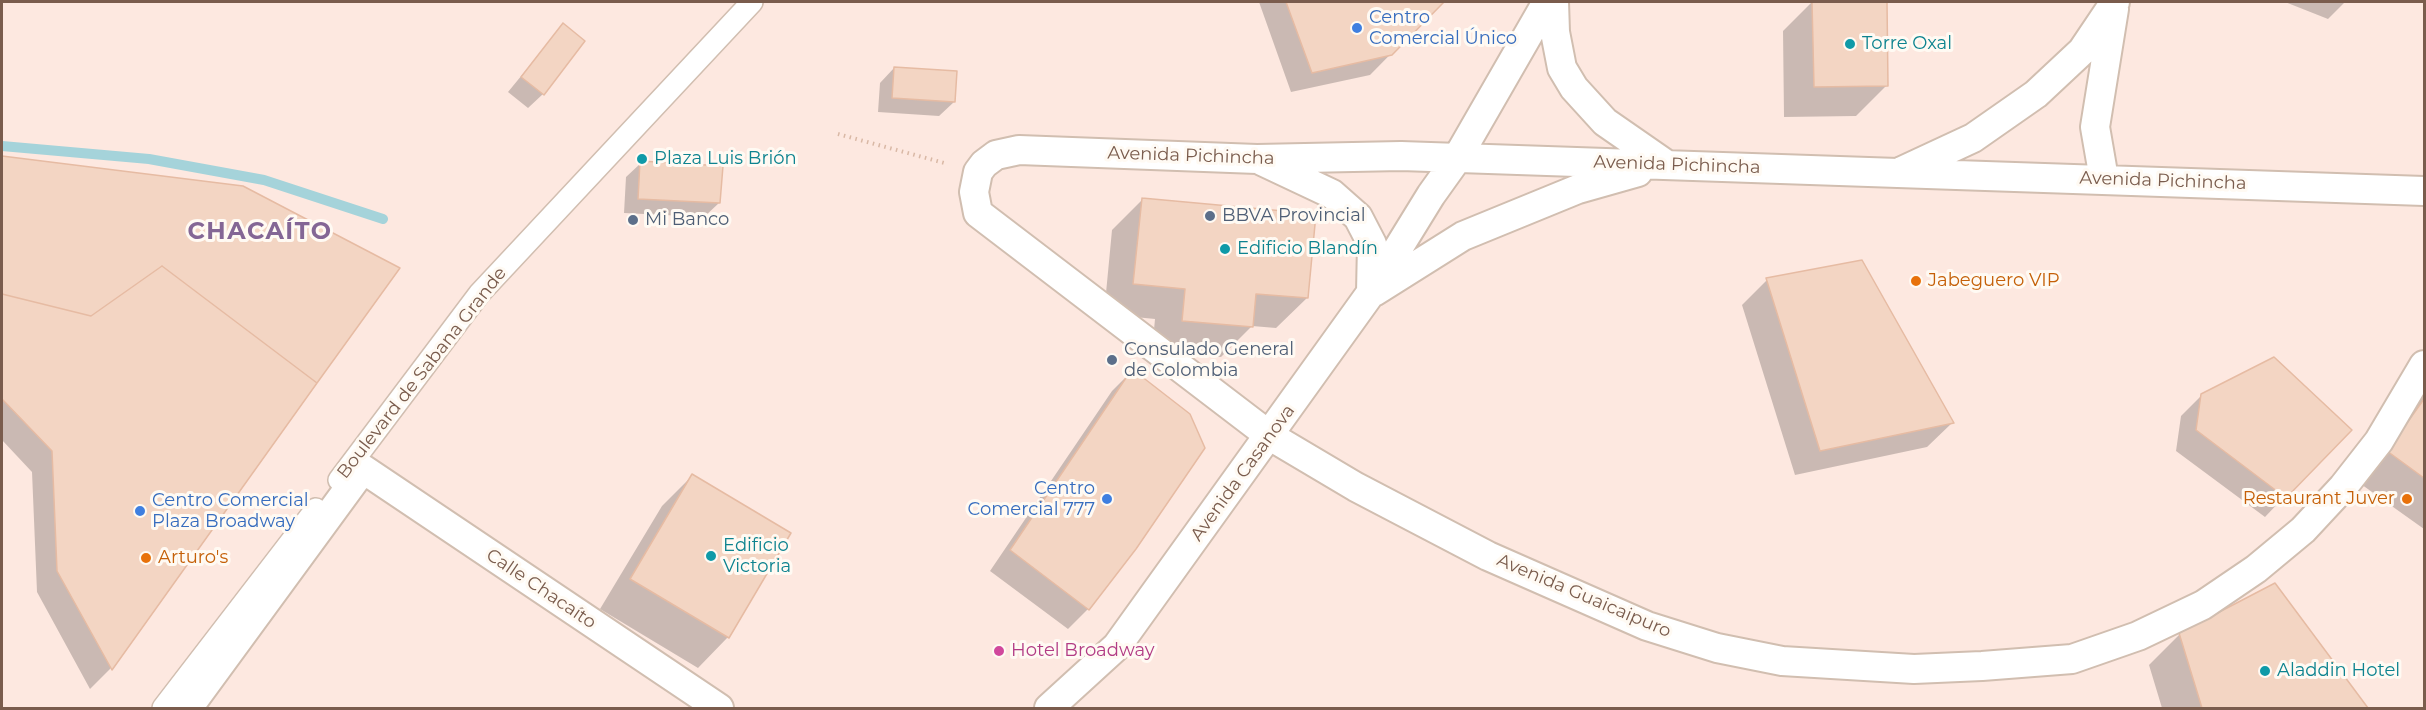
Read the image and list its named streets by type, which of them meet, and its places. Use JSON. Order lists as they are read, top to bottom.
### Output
{
  "streets": {
    "street": [
      "Avenida Pichincha",
      "Boulevard de Sabana Grande",
      "Avenida Casanova",
      "Calle Chacaíto",
      "Avenida Guaicaipuro"
    ]
  },
  "crossings": [
    ["Avenida Pichincha", "Avenida Casanova"],
    ["Avenida Pichincha", "Avenida Guaicaipuro"],
    ["Avenida Casanova", "Avenida Guaicaipuro"]
  ],
  "districts": ["CHACAÍTO"],
  "places": [
    "Centro Comercial Único",
    "Torre Oxal",
    "Plaza Luis Brión",
    "BBVA Provincial",
    "Mi Banco",
    "Edificio Blandín",
    "Jabeguero VIP",
    "Consulado General de Colombia",
    "Centro Comercial 777",
    "Restaurant Juver",
    "Centro Comercial Plaza Broadway",
    "Edificio Victoria",
    "Arturo's",
    "Hotel Broadway",
    "Aladdin Hotel"
  ]
}
